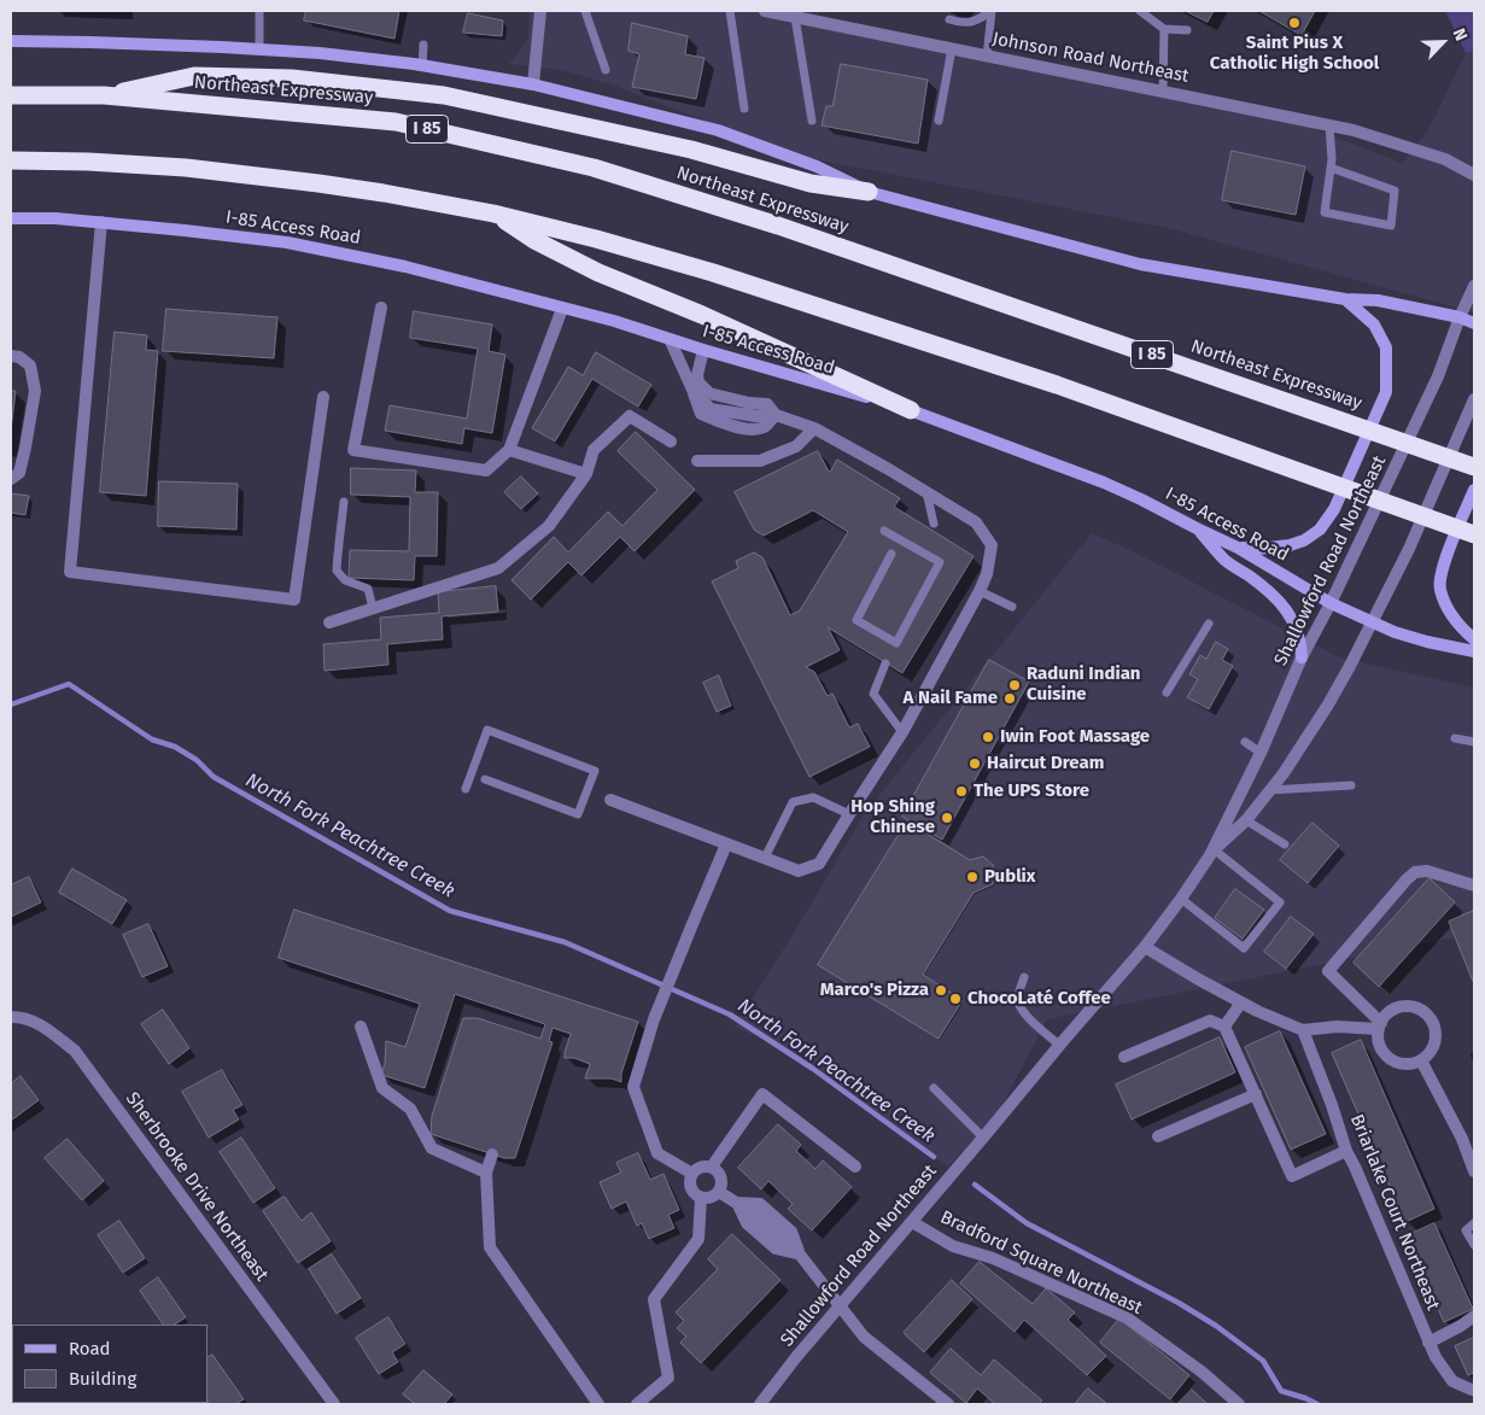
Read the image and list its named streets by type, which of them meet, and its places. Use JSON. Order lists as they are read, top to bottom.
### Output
{
  "streets": {
    "highway": ["Northeast Expressway", "I 85"],
    "main road": ["I-85 Access Road"],
    "street": [
      "Johnson Road Northeast",
      "Shallowford Road Northeast",
      "Sherbrooke Drive Northeast",
      "Briarlake Court Northeast",
      "Bradford Square Northeast"
    ]
  },
  "crossings": [
    ["I-85 Access Road", "Shallowford Road Northeast"],
    ["Shallowford Road Northeast", "Bradford Square Northeast"]
  ],
  "water": ["North Fork Peachtree Creek"],
  "places": [
    "Saint Pius X Catholic High School",
    "Raduni Indian Cuisine",
    "A Nail Fame",
    "Iwin Foot Massage",
    "Haircut Dream",
    "The UPS Store",
    "Hop Shing Chinese",
    "Publix",
    "Marco's Pizza",
    "ChocoLaté Coffee"
  ],
  "legend": ["Road", "Building"],
  "north": "top right"
}
